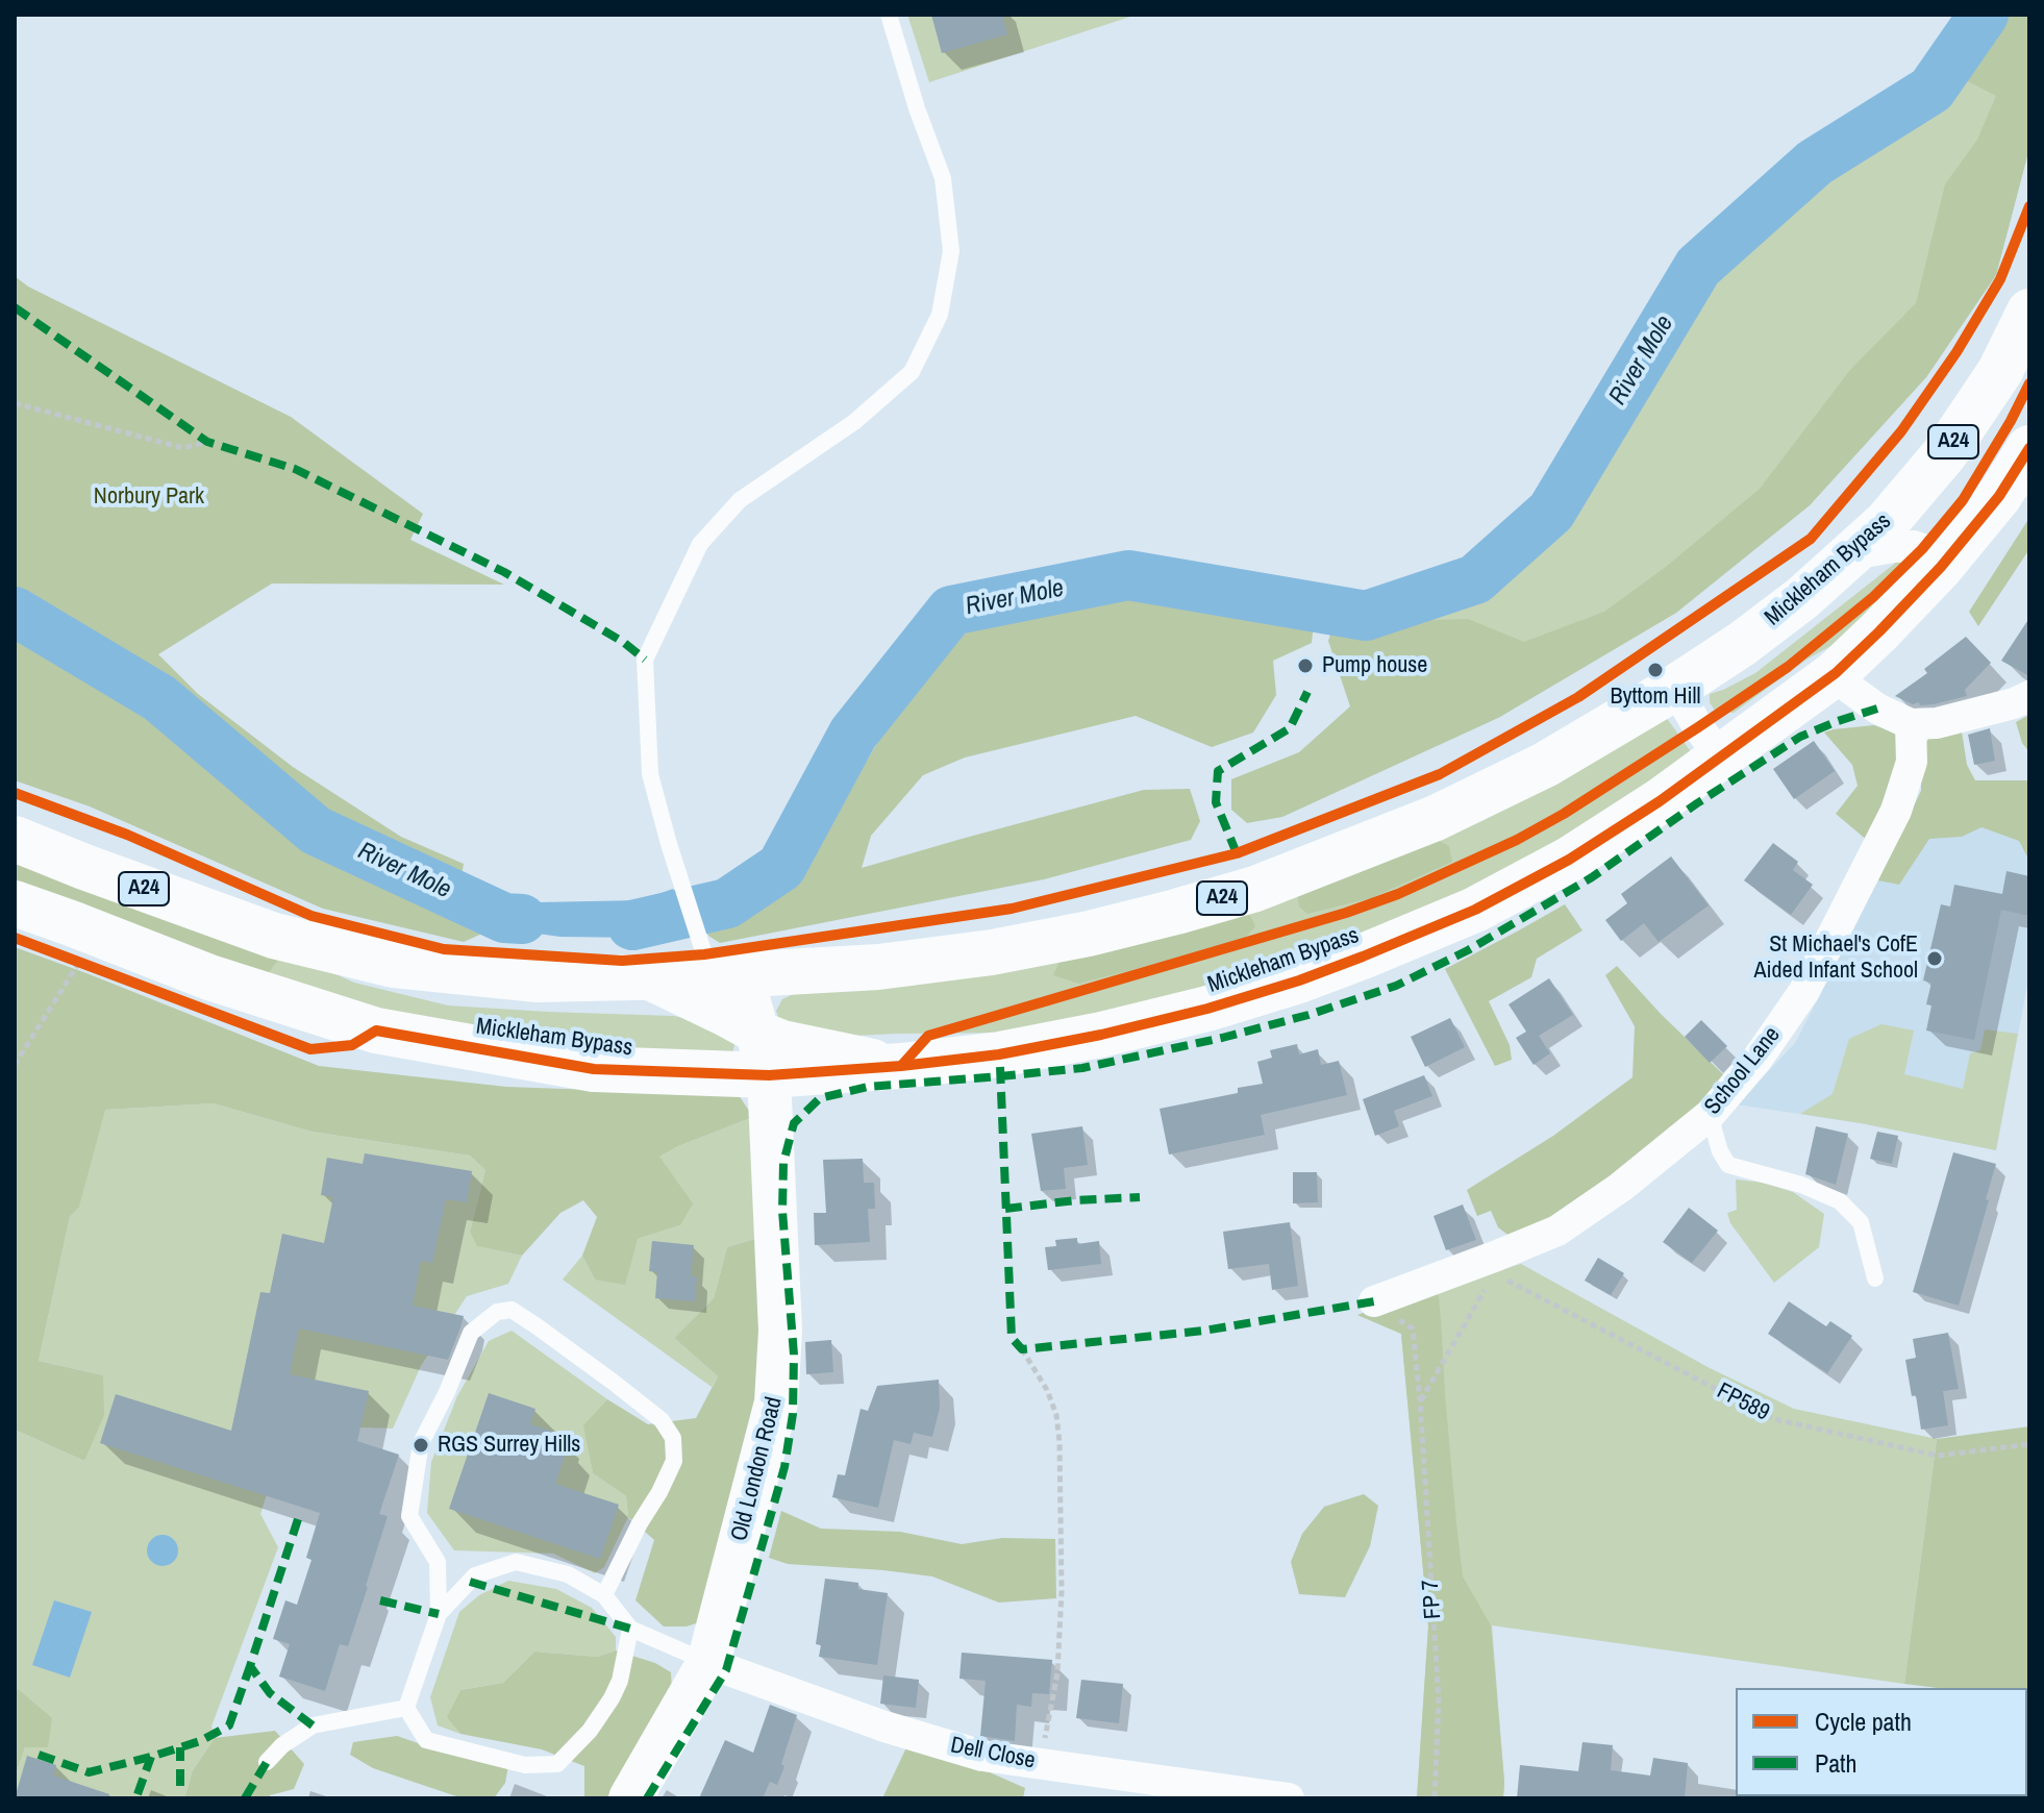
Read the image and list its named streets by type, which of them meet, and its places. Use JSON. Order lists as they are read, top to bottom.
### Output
{
  "streets": {
    "highway": ["A24", "Mickleham Bypass"],
    "main road": ["Old London Road"],
    "street": ["School Lane", "Dell Close"],
    "path": ["FP589", "FP 7"]
  },
  "crossings": [
    ["Mickleham Bypass", "Old London Road"],
    ["School Lane", "FP589"],
    ["School Lane", "FP 7"],
    ["Old London Road", "Dell Close"]
  ],
  "water": ["River Mole"],
  "parks": ["Norbury Park"],
  "places": [
    "Pump house",
    "Byttom Hill",
    "St Michael's CofE Aided Infant School",
    "RGS Surrey Hills"
  ],
  "legend": ["Cycle path", "Path"]
}
